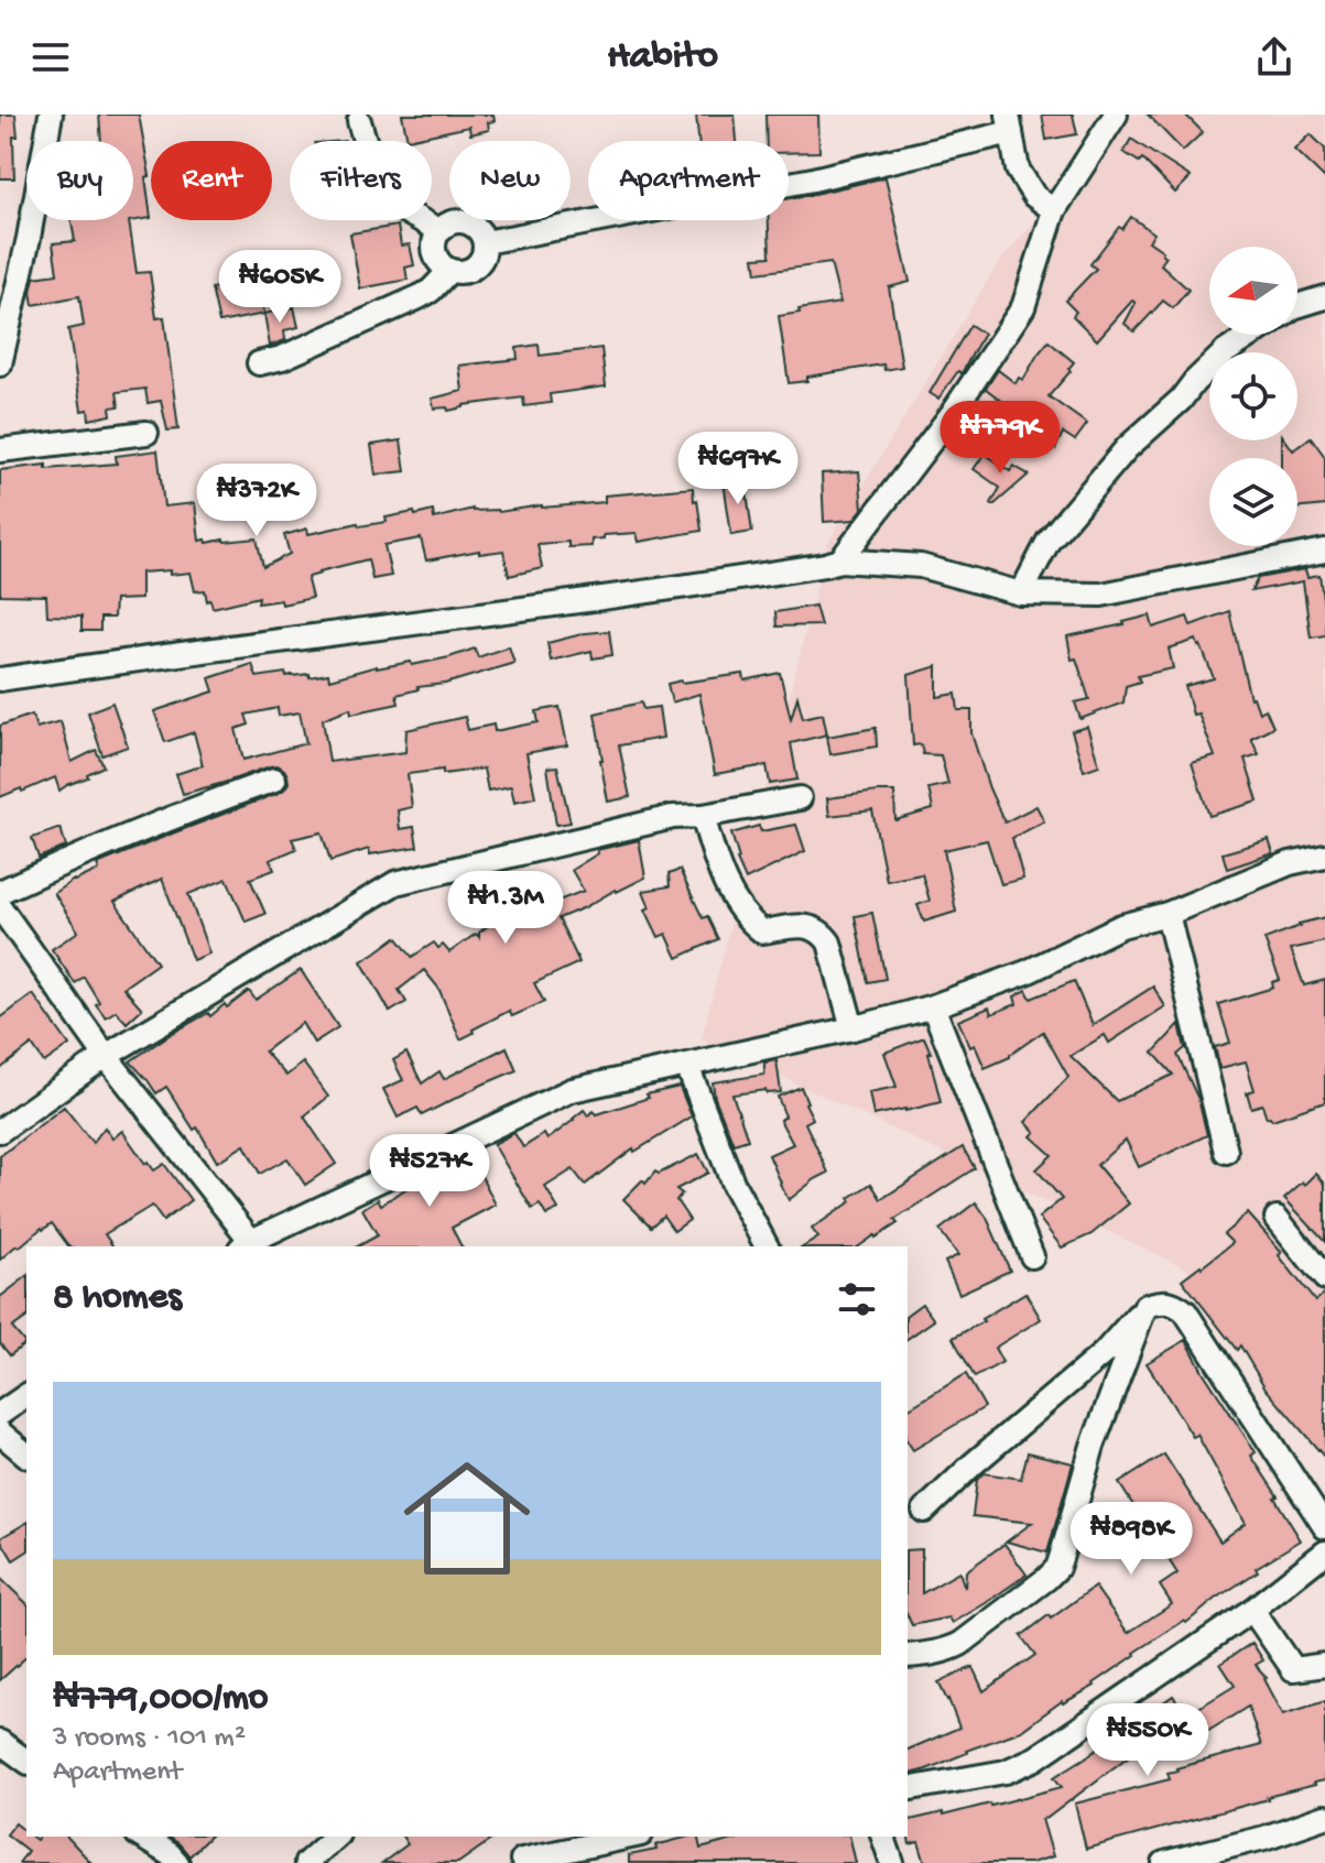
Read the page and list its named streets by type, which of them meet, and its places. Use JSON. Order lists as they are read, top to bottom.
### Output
{
  "north": "left",
  "page": {
    "header": "Habito",
    "chip": [
      "Buy",
      "Rent",
      "Filters",
      "New",
      "Apartment"
    ],
    "price": [
      "₦605K",
      "₦779K",
      "₦697K",
      "₦372K",
      "₦1.3M",
      "₦527K",
      "₦898K",
      "₦550K"
    ],
    "heading": "8 homes",
    "list": [
      {
        "name": "₦779,000/mo",
        "note": "3 rooms · 101 m² · Apartment"
      }
    ]
  }
}
